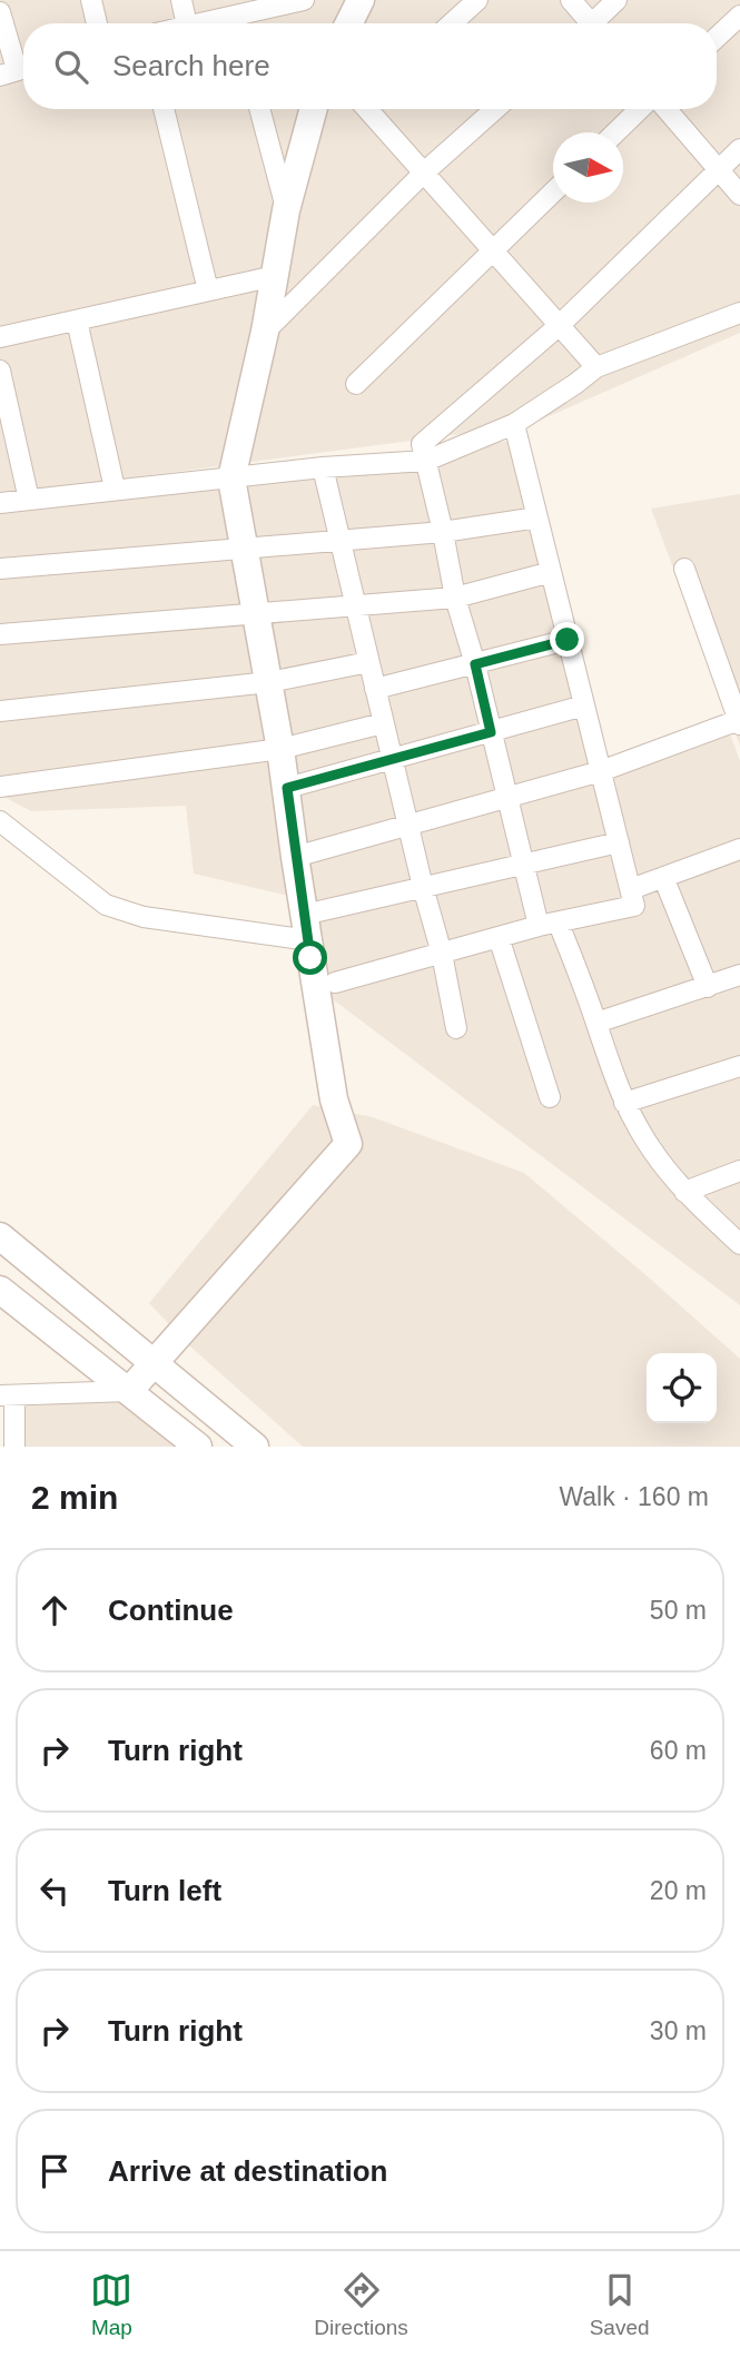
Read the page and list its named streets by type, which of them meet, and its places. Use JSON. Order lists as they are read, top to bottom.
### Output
{
  "north": "right",
  "page": {
    "search": "Search here",
    "heading": ["2 min", "Walk · 160 m"],
    "list": [
      ["Continue", "50 m"],
      ["Turn right", "60 m"],
      ["Turn left", "20 m"],
      ["Turn right", "30 m"],
      "Arrive at destination"
    ],
    "nav": ["Map", "Directions", "Saved"]
  }
}
